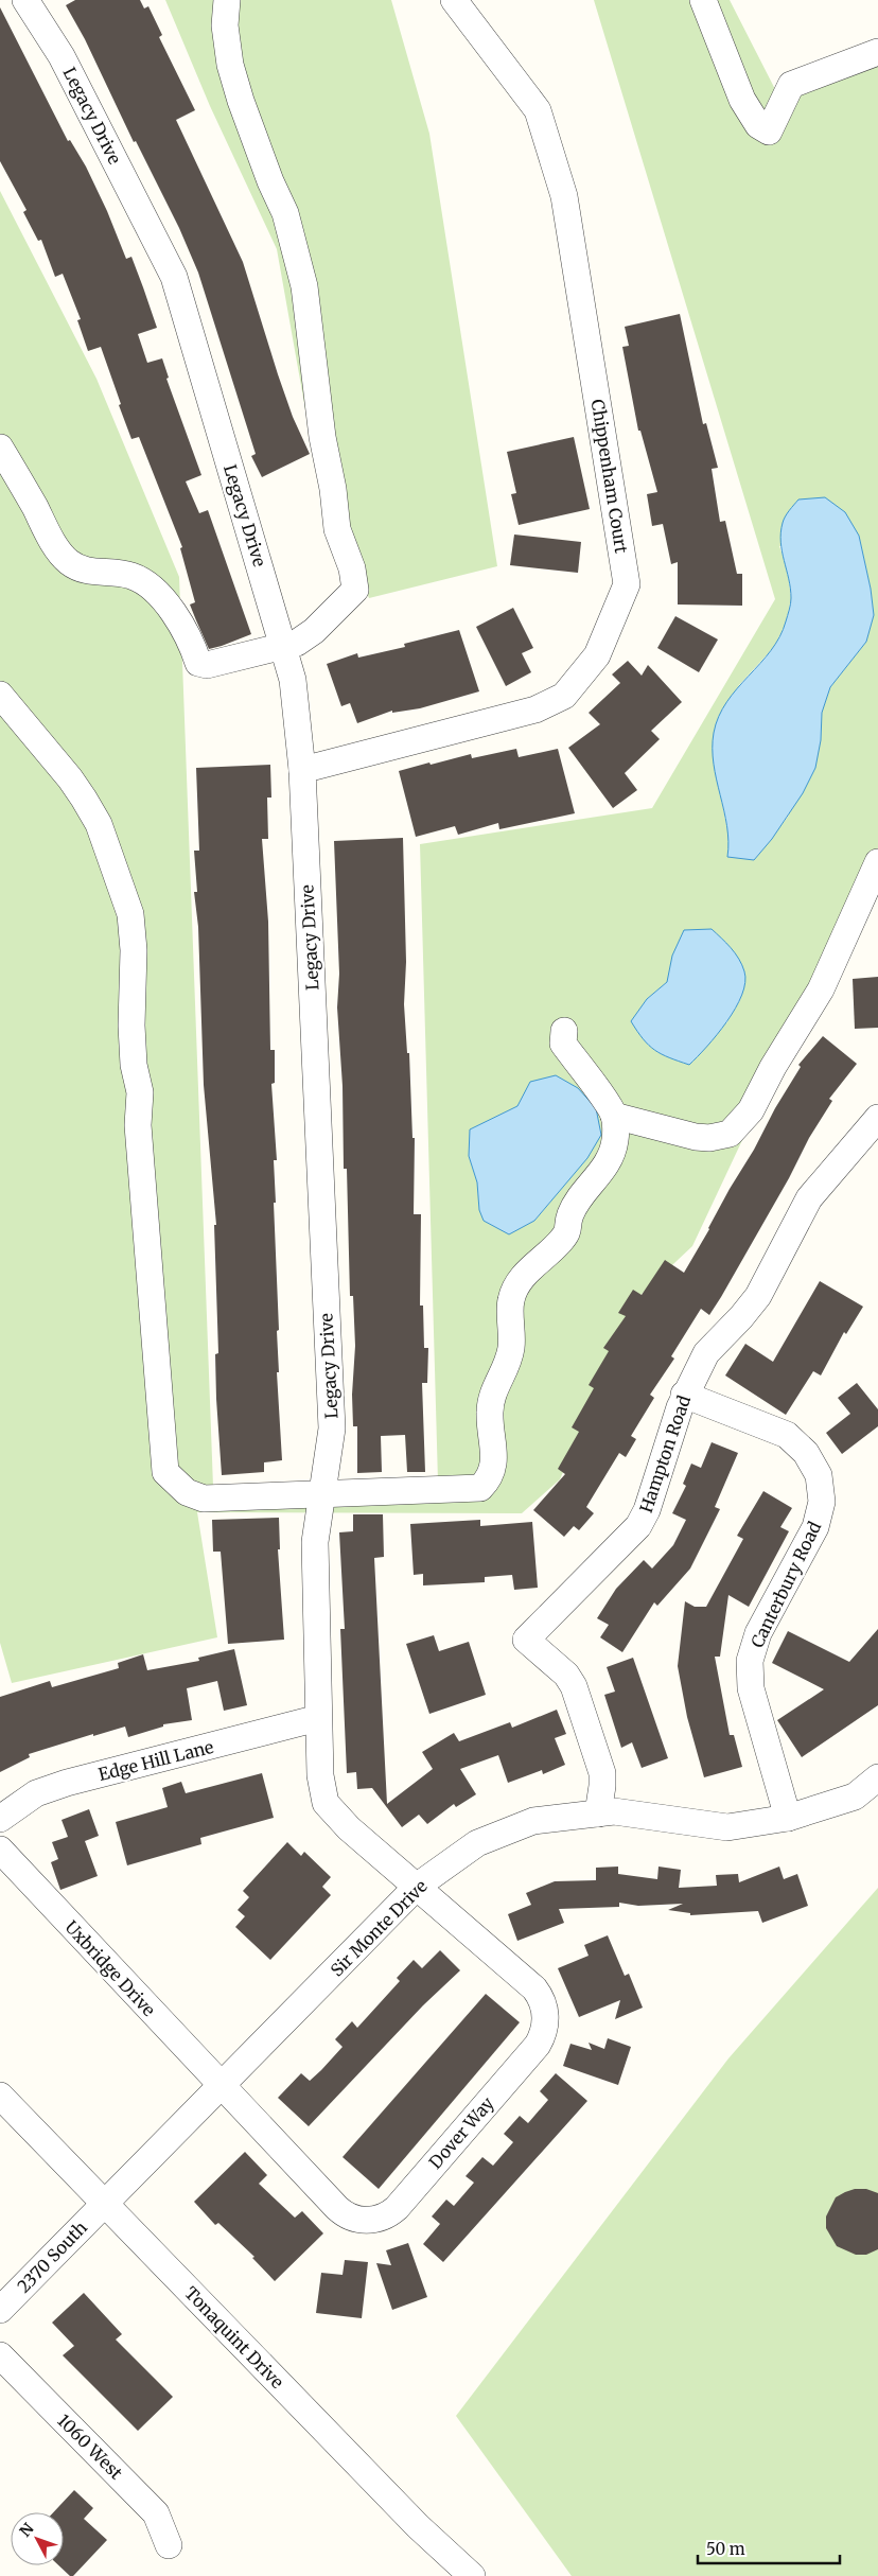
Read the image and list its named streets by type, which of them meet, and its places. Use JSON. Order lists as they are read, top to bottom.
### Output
{
  "streets": {
    "street": [
      "Legacy Drive",
      "Chippenham Court",
      "Hampton Road",
      "Canterbury Road",
      "Edge Hill Lane",
      "Sir Monte Drive",
      "Uxbridge Drive",
      "Dover Way",
      "2370 South",
      "Tonaquint Drive",
      "1060 West"
    ]
  },
  "crossings": [
    ["Legacy Drive", "Chippenham Court"],
    ["Legacy Drive", "Edge Hill Lane"],
    ["Legacy Drive", "Sir Monte Drive"],
    ["Legacy Drive", "Dover Way"],
    ["Hampton Road", "Canterbury Road"],
    ["Hampton Road", "Sir Monte Drive"],
    ["Canterbury Road", "Sir Monte Drive"],
    ["Sir Monte Drive", "Uxbridge Drive"],
    ["Sir Monte Drive", "Dover Way"],
    ["Sir Monte Drive", "2370 South"],
    ["Sir Monte Drive", "Tonaquint Drive"],
    ["Uxbridge Drive", "Dover Way"],
    ["2370 South", "Tonaquint Drive"]
  ],
  "scale_bar": "50 m",
  "north": "top left"
}
